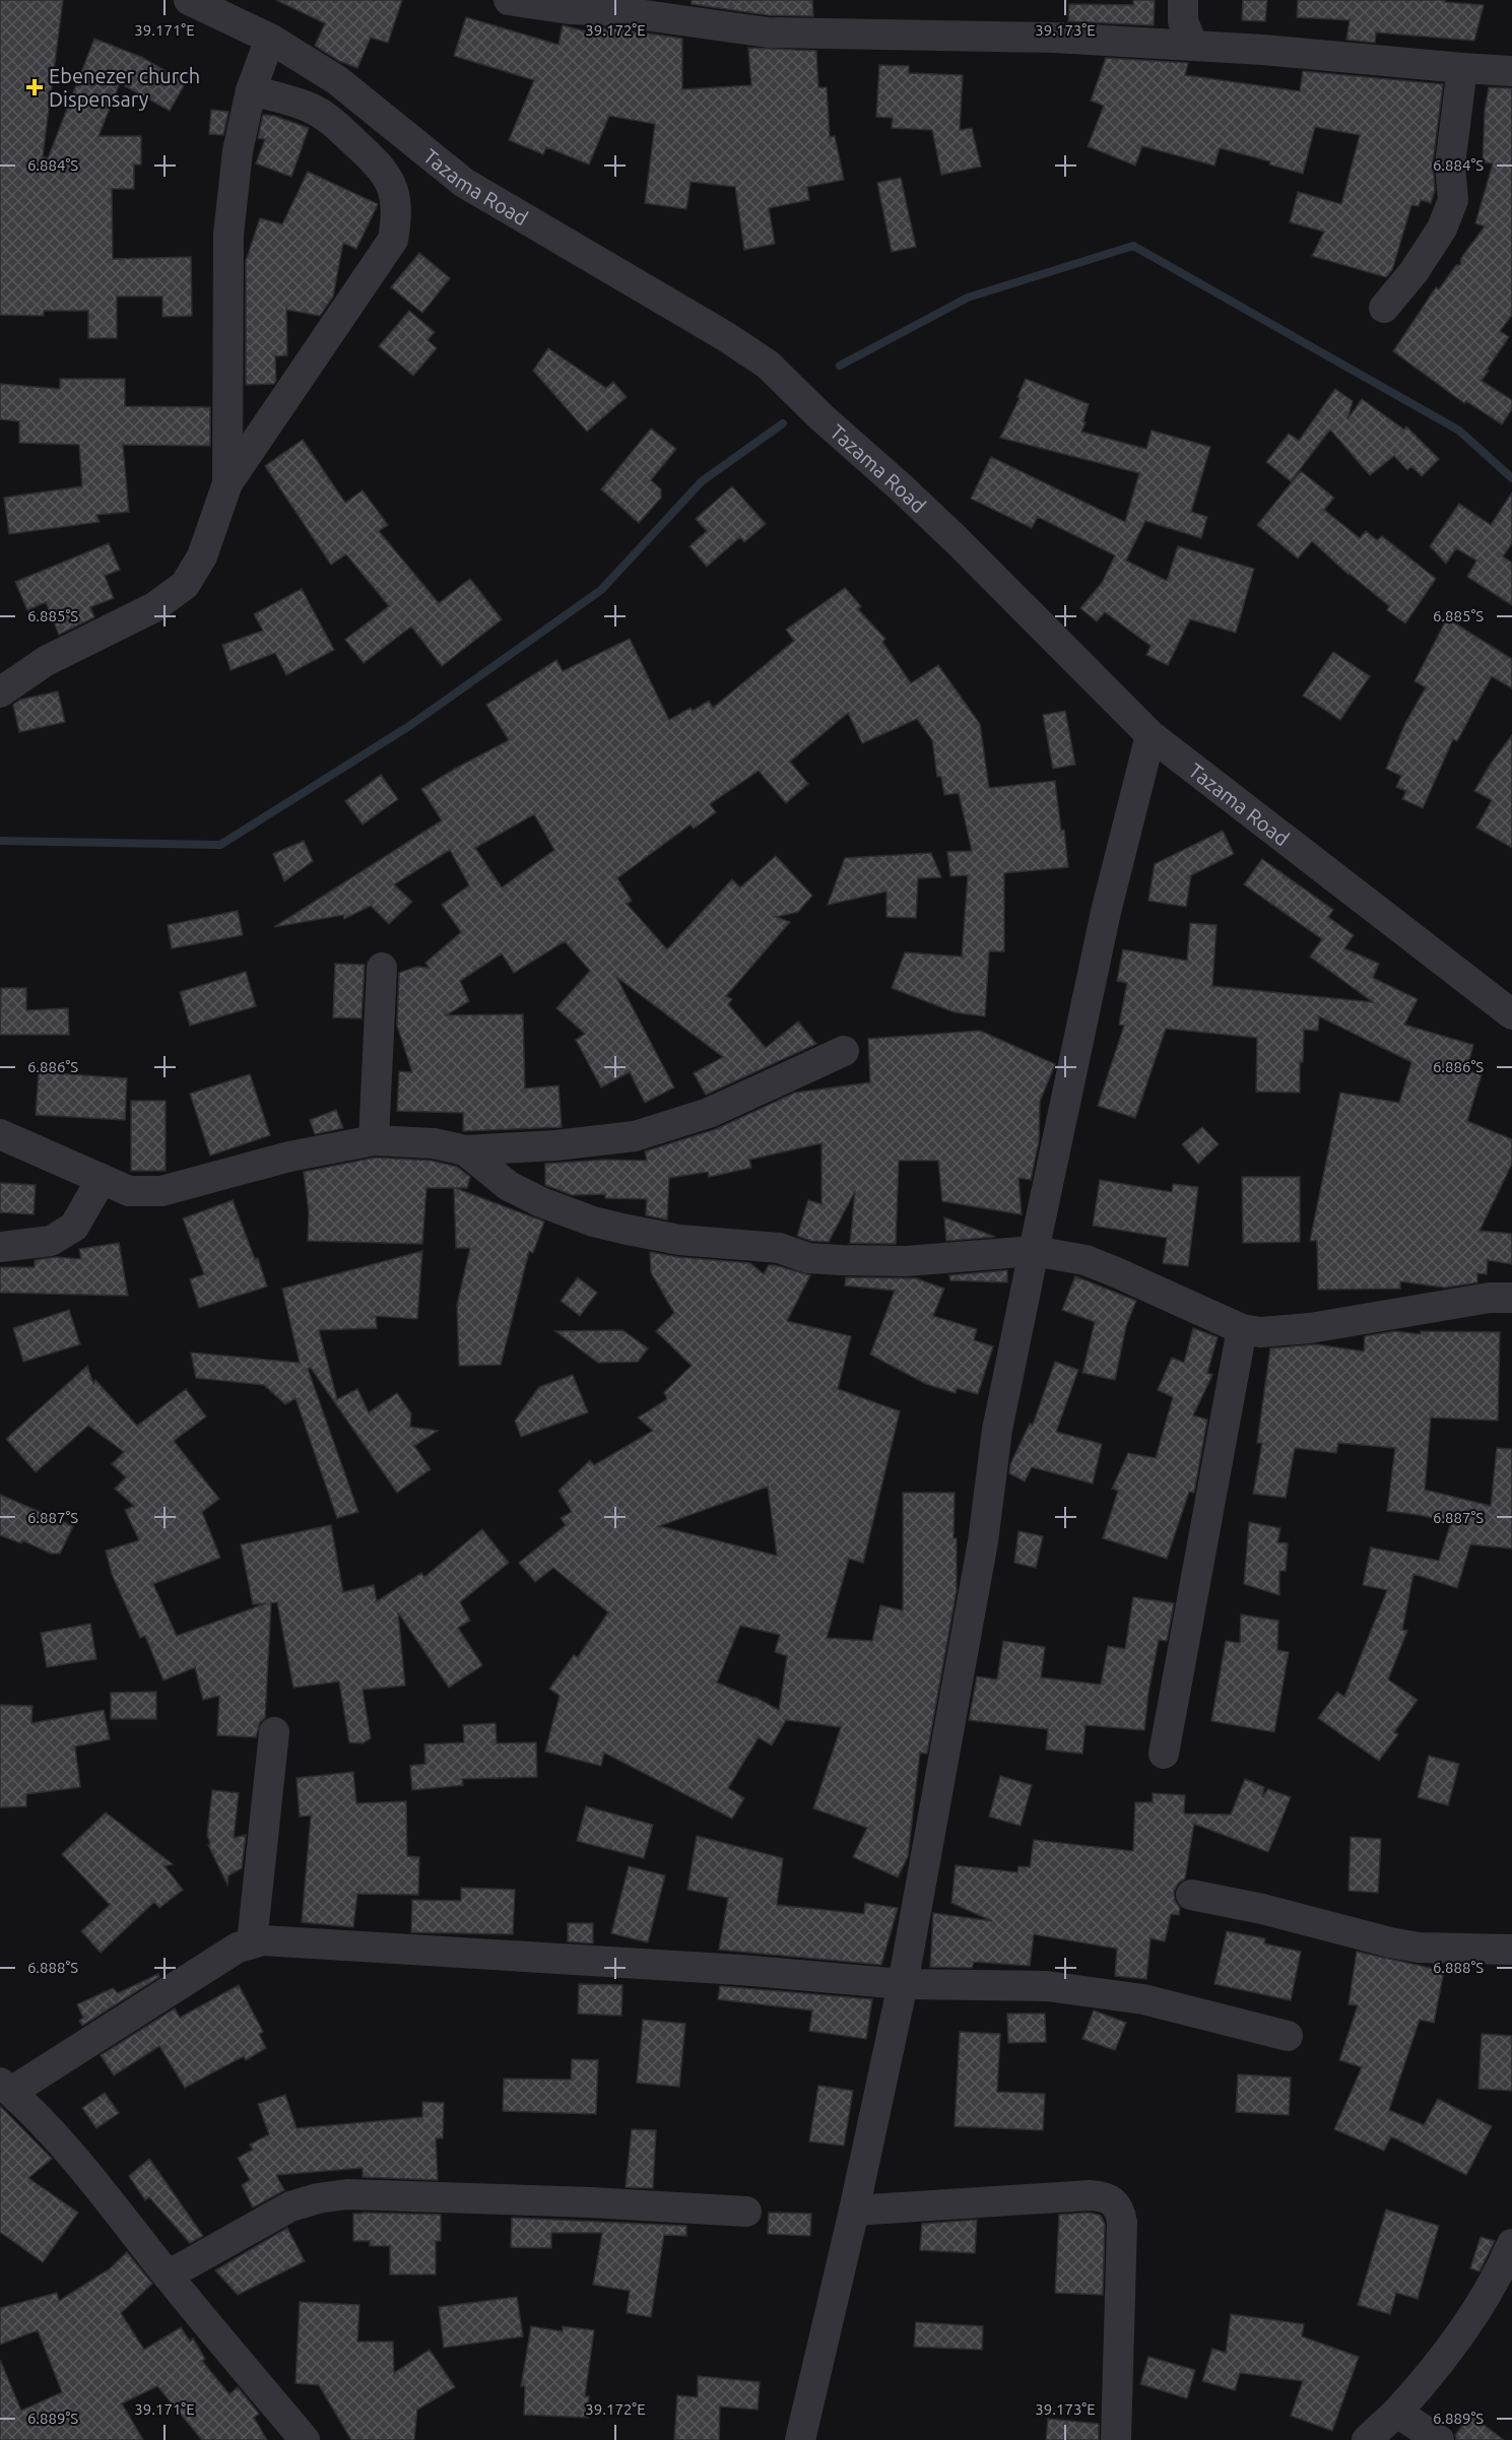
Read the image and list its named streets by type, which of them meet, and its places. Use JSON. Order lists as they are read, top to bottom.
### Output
{
  "streets": {
    "street": ["Tazama Road"]
  },
  "places": {
    "health": ["Ebenezer church Dispensary"]
  },
  "coordinates": [
    "39.171°E",
    "39.172°E",
    "39.173°E",
    "6.884°S",
    "6.885°S",
    "6.886°S",
    "6.887°S",
    "6.888°S",
    "6.889°S"
  ]
}
